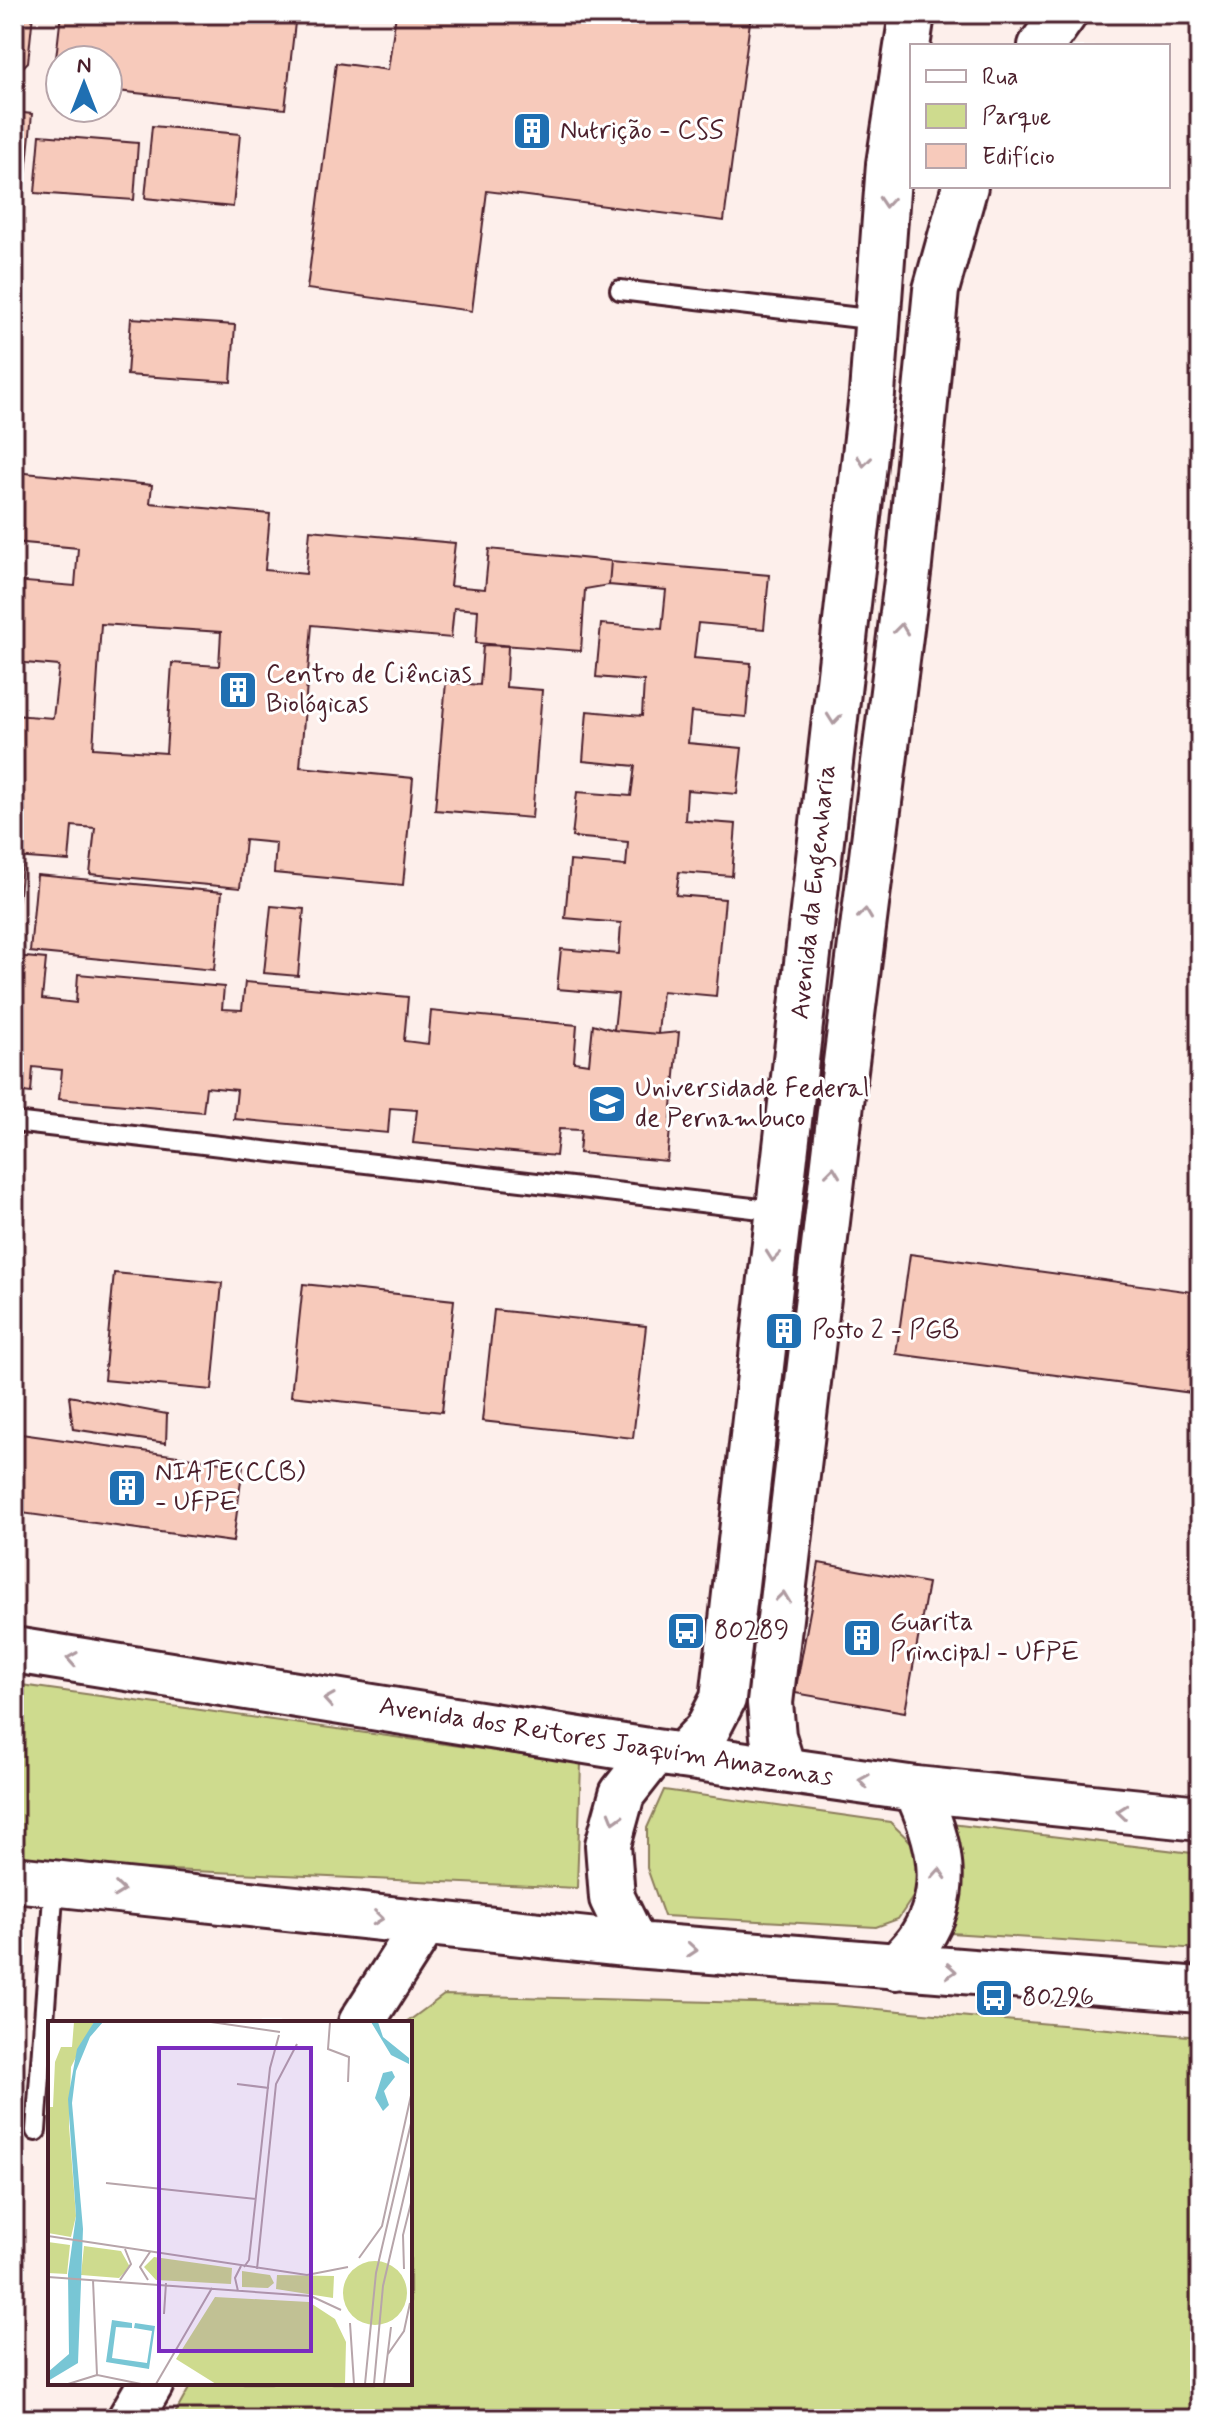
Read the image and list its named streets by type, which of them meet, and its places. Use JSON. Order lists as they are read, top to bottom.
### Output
{
  "streets": {
    "street": ["Avenida da Engenharia", "Avenida dos Reitores Joaquim Amazonas"]
  },
  "crossings": [
    ["Avenida da Engenharia", "Avenida dos Reitores Joaquim Amazonas"]
  ],
  "places": {
    "building": [
      "Nutrição - CSS",
      "Centro de Ciências Biológicas",
      "Posto 2 - PGB",
      "NIATE(CCB) - UFPE",
      "Guarita Principal - UFPE"
    ],
    "school or university": ["Universidade Federal de Pernambuco"],
    "bus stop": ["80289", "80296"]
  },
  "legend": ["Rua", "Parque", "Edifício"],
  "north": "top"
}
